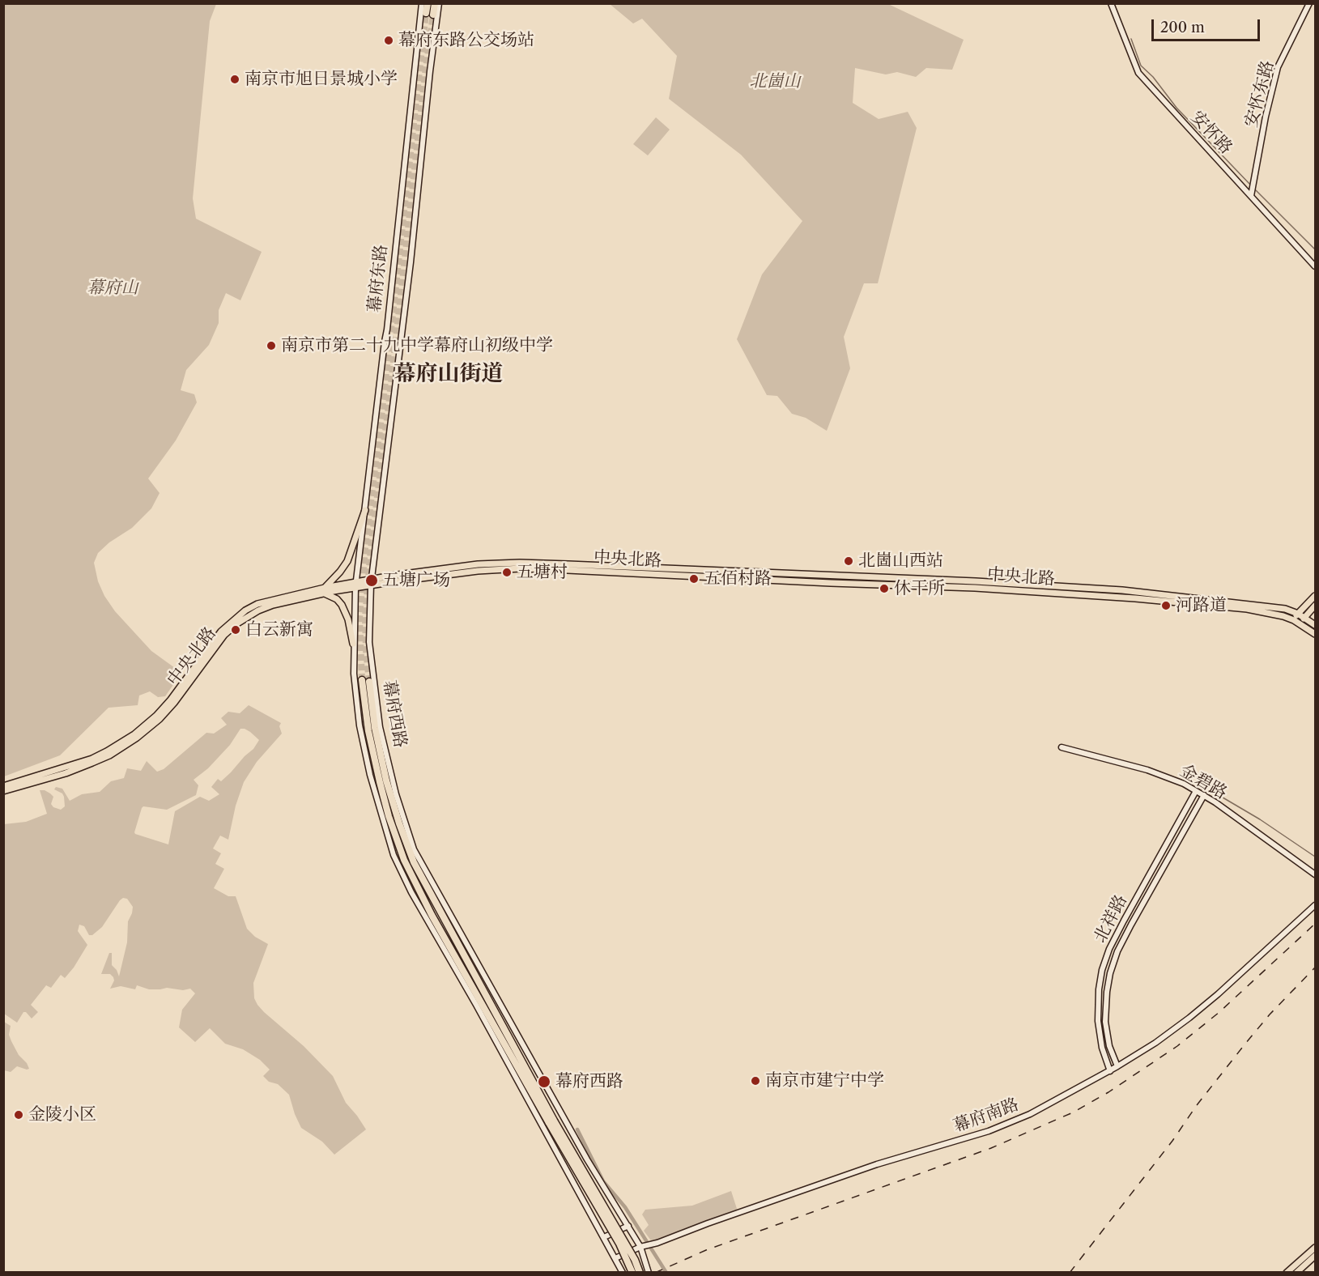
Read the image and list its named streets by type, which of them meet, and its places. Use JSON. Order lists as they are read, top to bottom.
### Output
{
  "streets": {
    "highway": ["幕府西路"],
    "main road": [
      "安怀东路",
      "安怀路",
      "幕府东路",
      "中央北路",
      "金碧路",
      "北祥路",
      "幕府南路"
    ]
  },
  "crossings": [
    ["安怀东路", "安怀路"],
    ["幕府东路", "中央北路"],
    ["幕府东路", "幕府西路"],
    ["中央北路", "幕府西路"],
    ["幕府西路", "幕府南路"],
    ["金碧路", "北祥路"],
    ["北祥路", "幕府南路"]
  ],
  "districts": ["幕府山街道"],
  "parks": ["北崮山", "幕府山"],
  "places": [
    "幕府东路公交场站",
    "南京市旭日景城小学",
    "南京市第二十九中学幕府山初级中学",
    "北崮山西站",
    "五塘村",
    "五佰村路",
    "五塘广场",
    "休干所",
    "河路道",
    "白云新寓",
    "南京市建宁中学",
    "幕府西路",
    "金陵小区"
  ],
  "scale_bar": "200 m"
}
